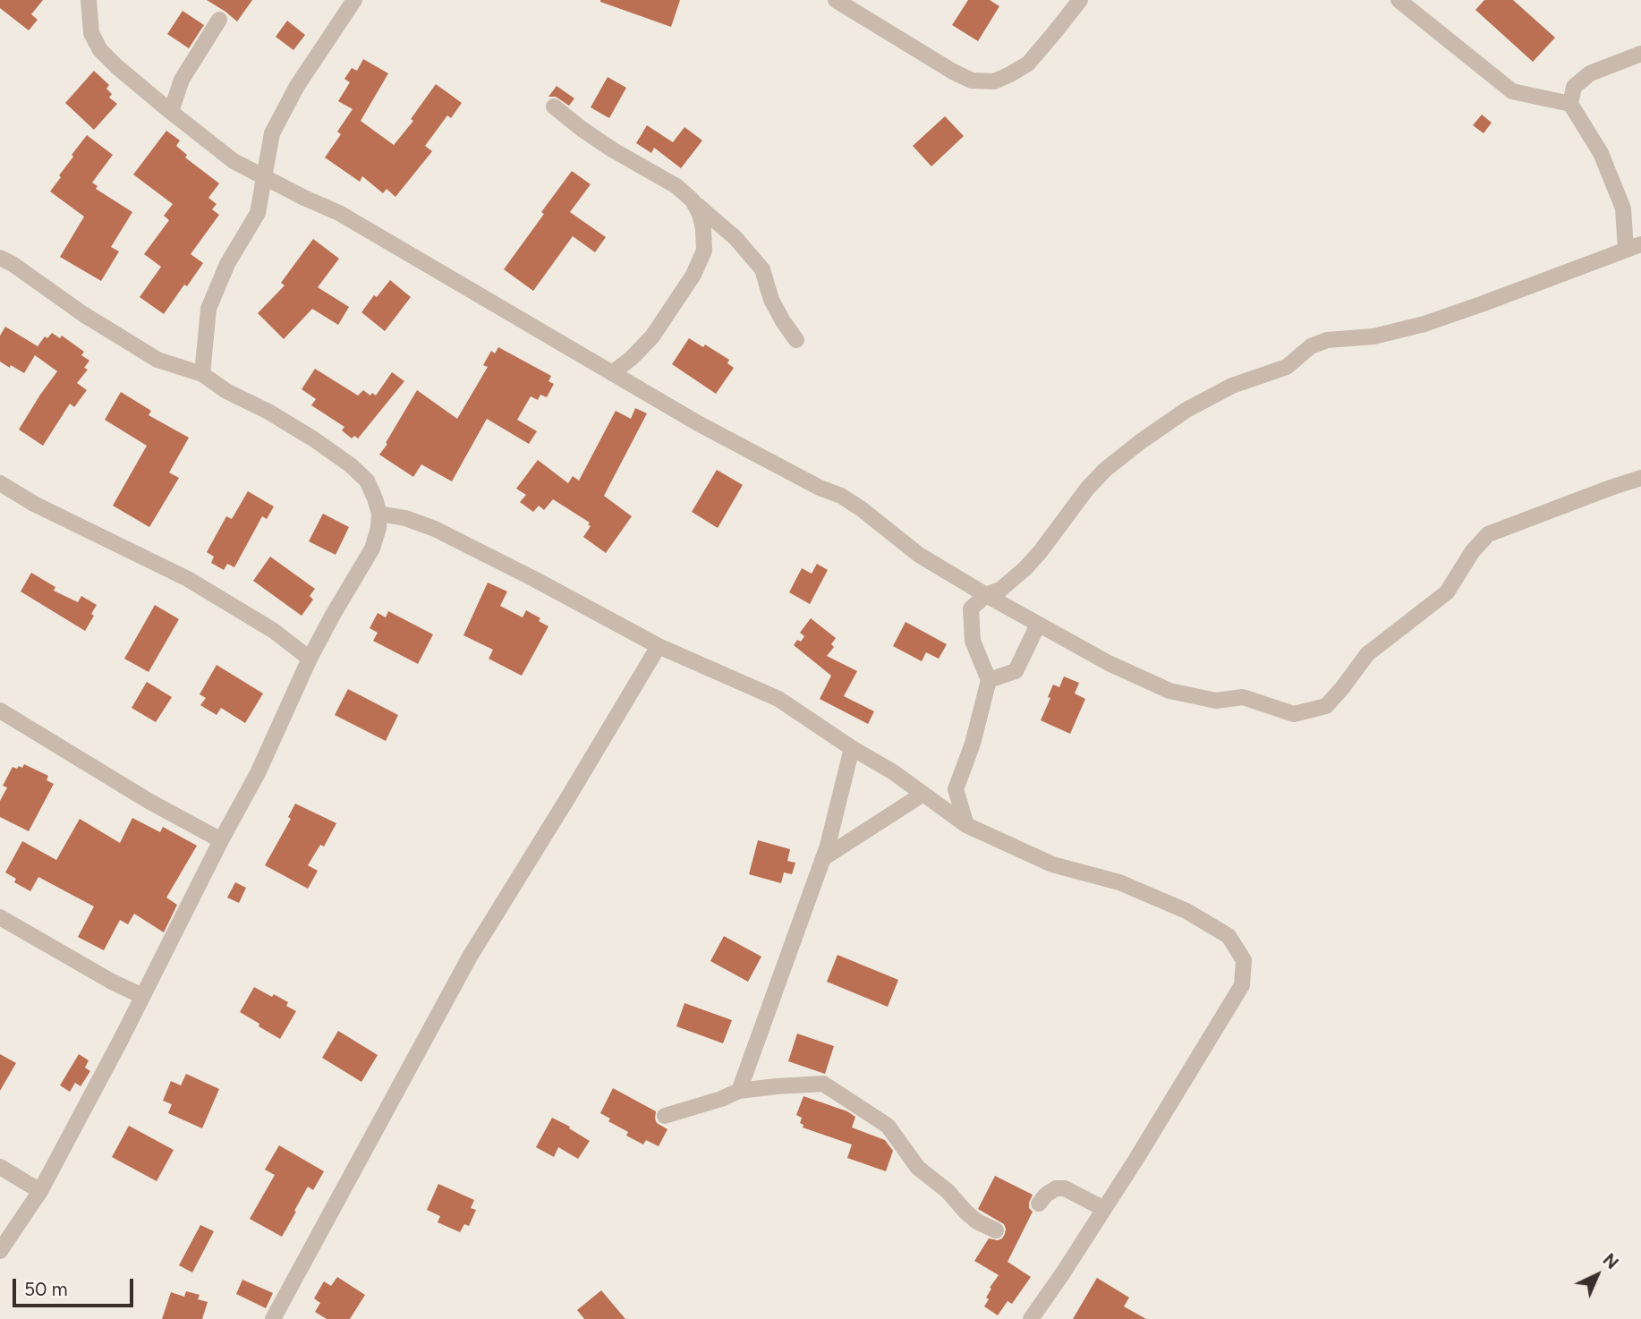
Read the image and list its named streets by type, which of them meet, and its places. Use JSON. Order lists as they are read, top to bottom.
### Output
{
  "scale_bar": "50 m",
  "north": "top right"
}
